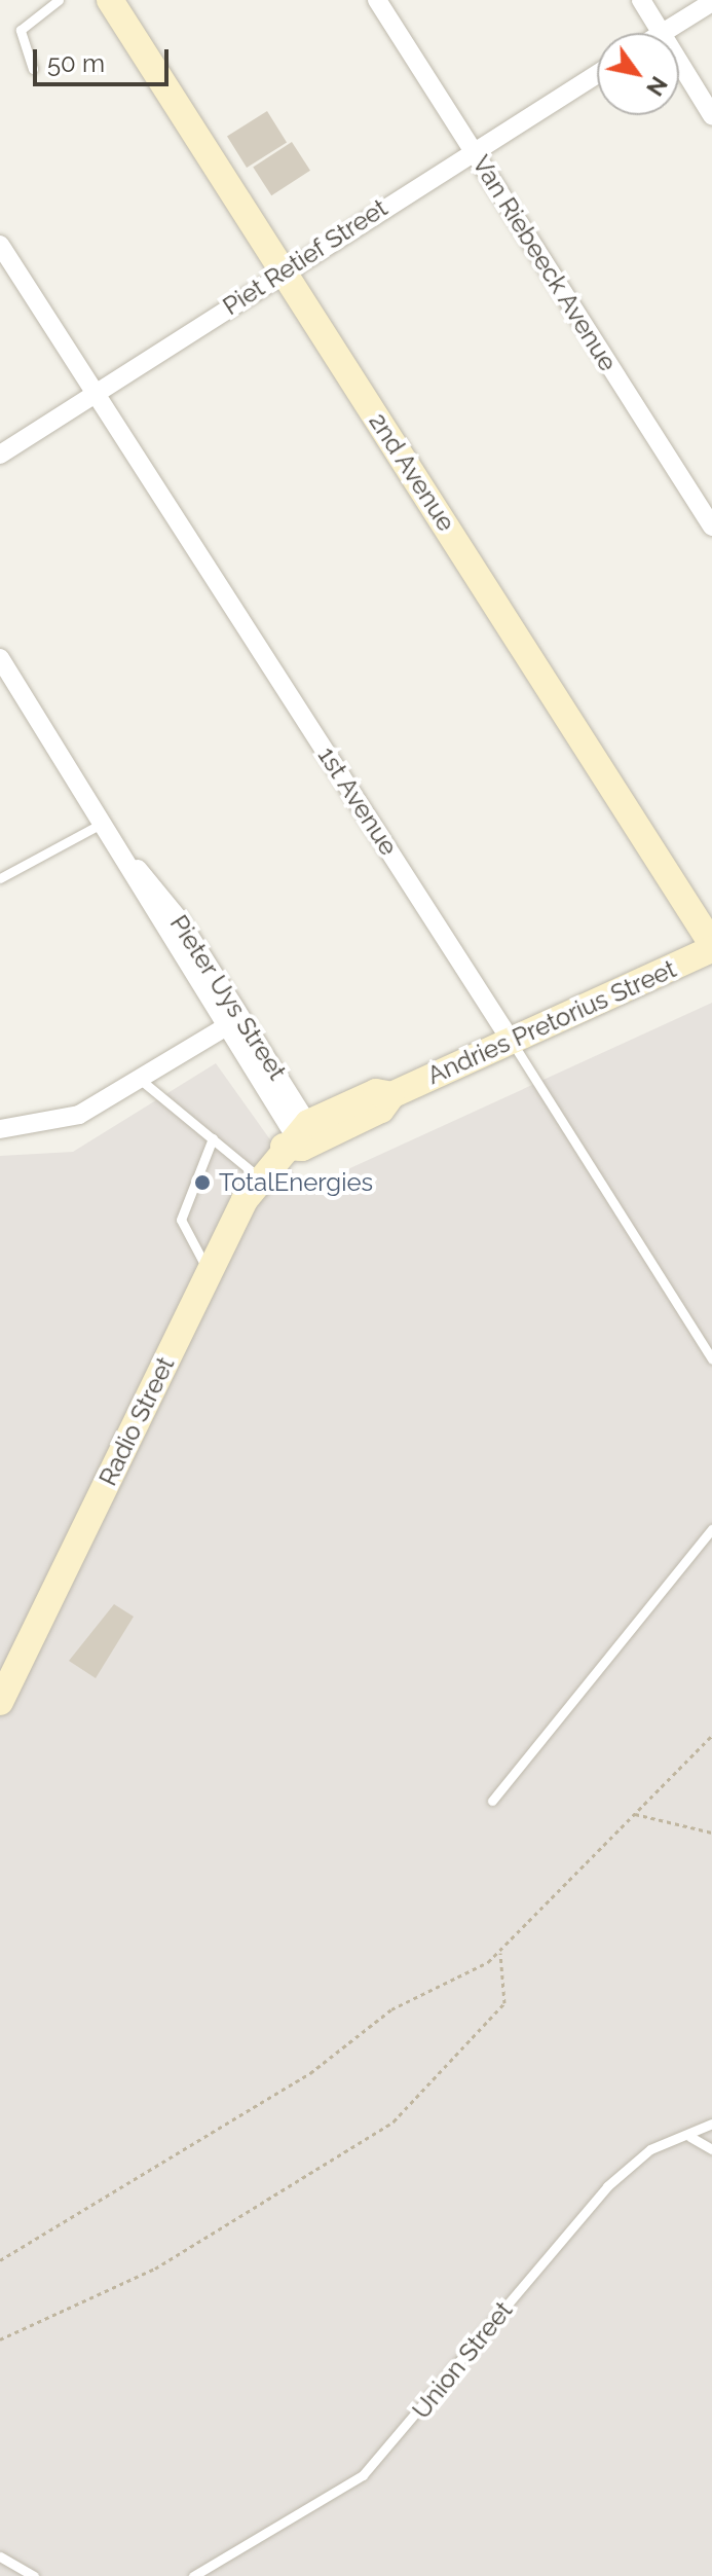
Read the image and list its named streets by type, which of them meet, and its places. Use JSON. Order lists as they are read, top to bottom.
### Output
{
  "streets": {
    "main road": ["2nd Avenue", "Andries Pretorius Street", "Radio Street"],
    "street": [
      "Piet Retief Street",
      "Van Riebeeck Avenue",
      "1st Avenue",
      "Pieter Uys Street"
    ],
    "lane": ["Union Street"]
  },
  "crossings": [
    ["Piet Retief Street", "Van Riebeeck Avenue"],
    ["Piet Retief Street", "2nd Avenue"],
    ["Piet Retief Street", "1st Avenue"],
    ["2nd Avenue", "Andries Pretorius Street"],
    ["1st Avenue", "Andries Pretorius Street"],
    ["Pieter Uys Street", "Andries Pretorius Street"],
    ["Pieter Uys Street", "Radio Street"],
    ["Andries Pretorius Street", "Radio Street"]
  ],
  "places": ["TotalEnergies"],
  "scale_bar": "50 m",
  "north": "bottom right"
}
